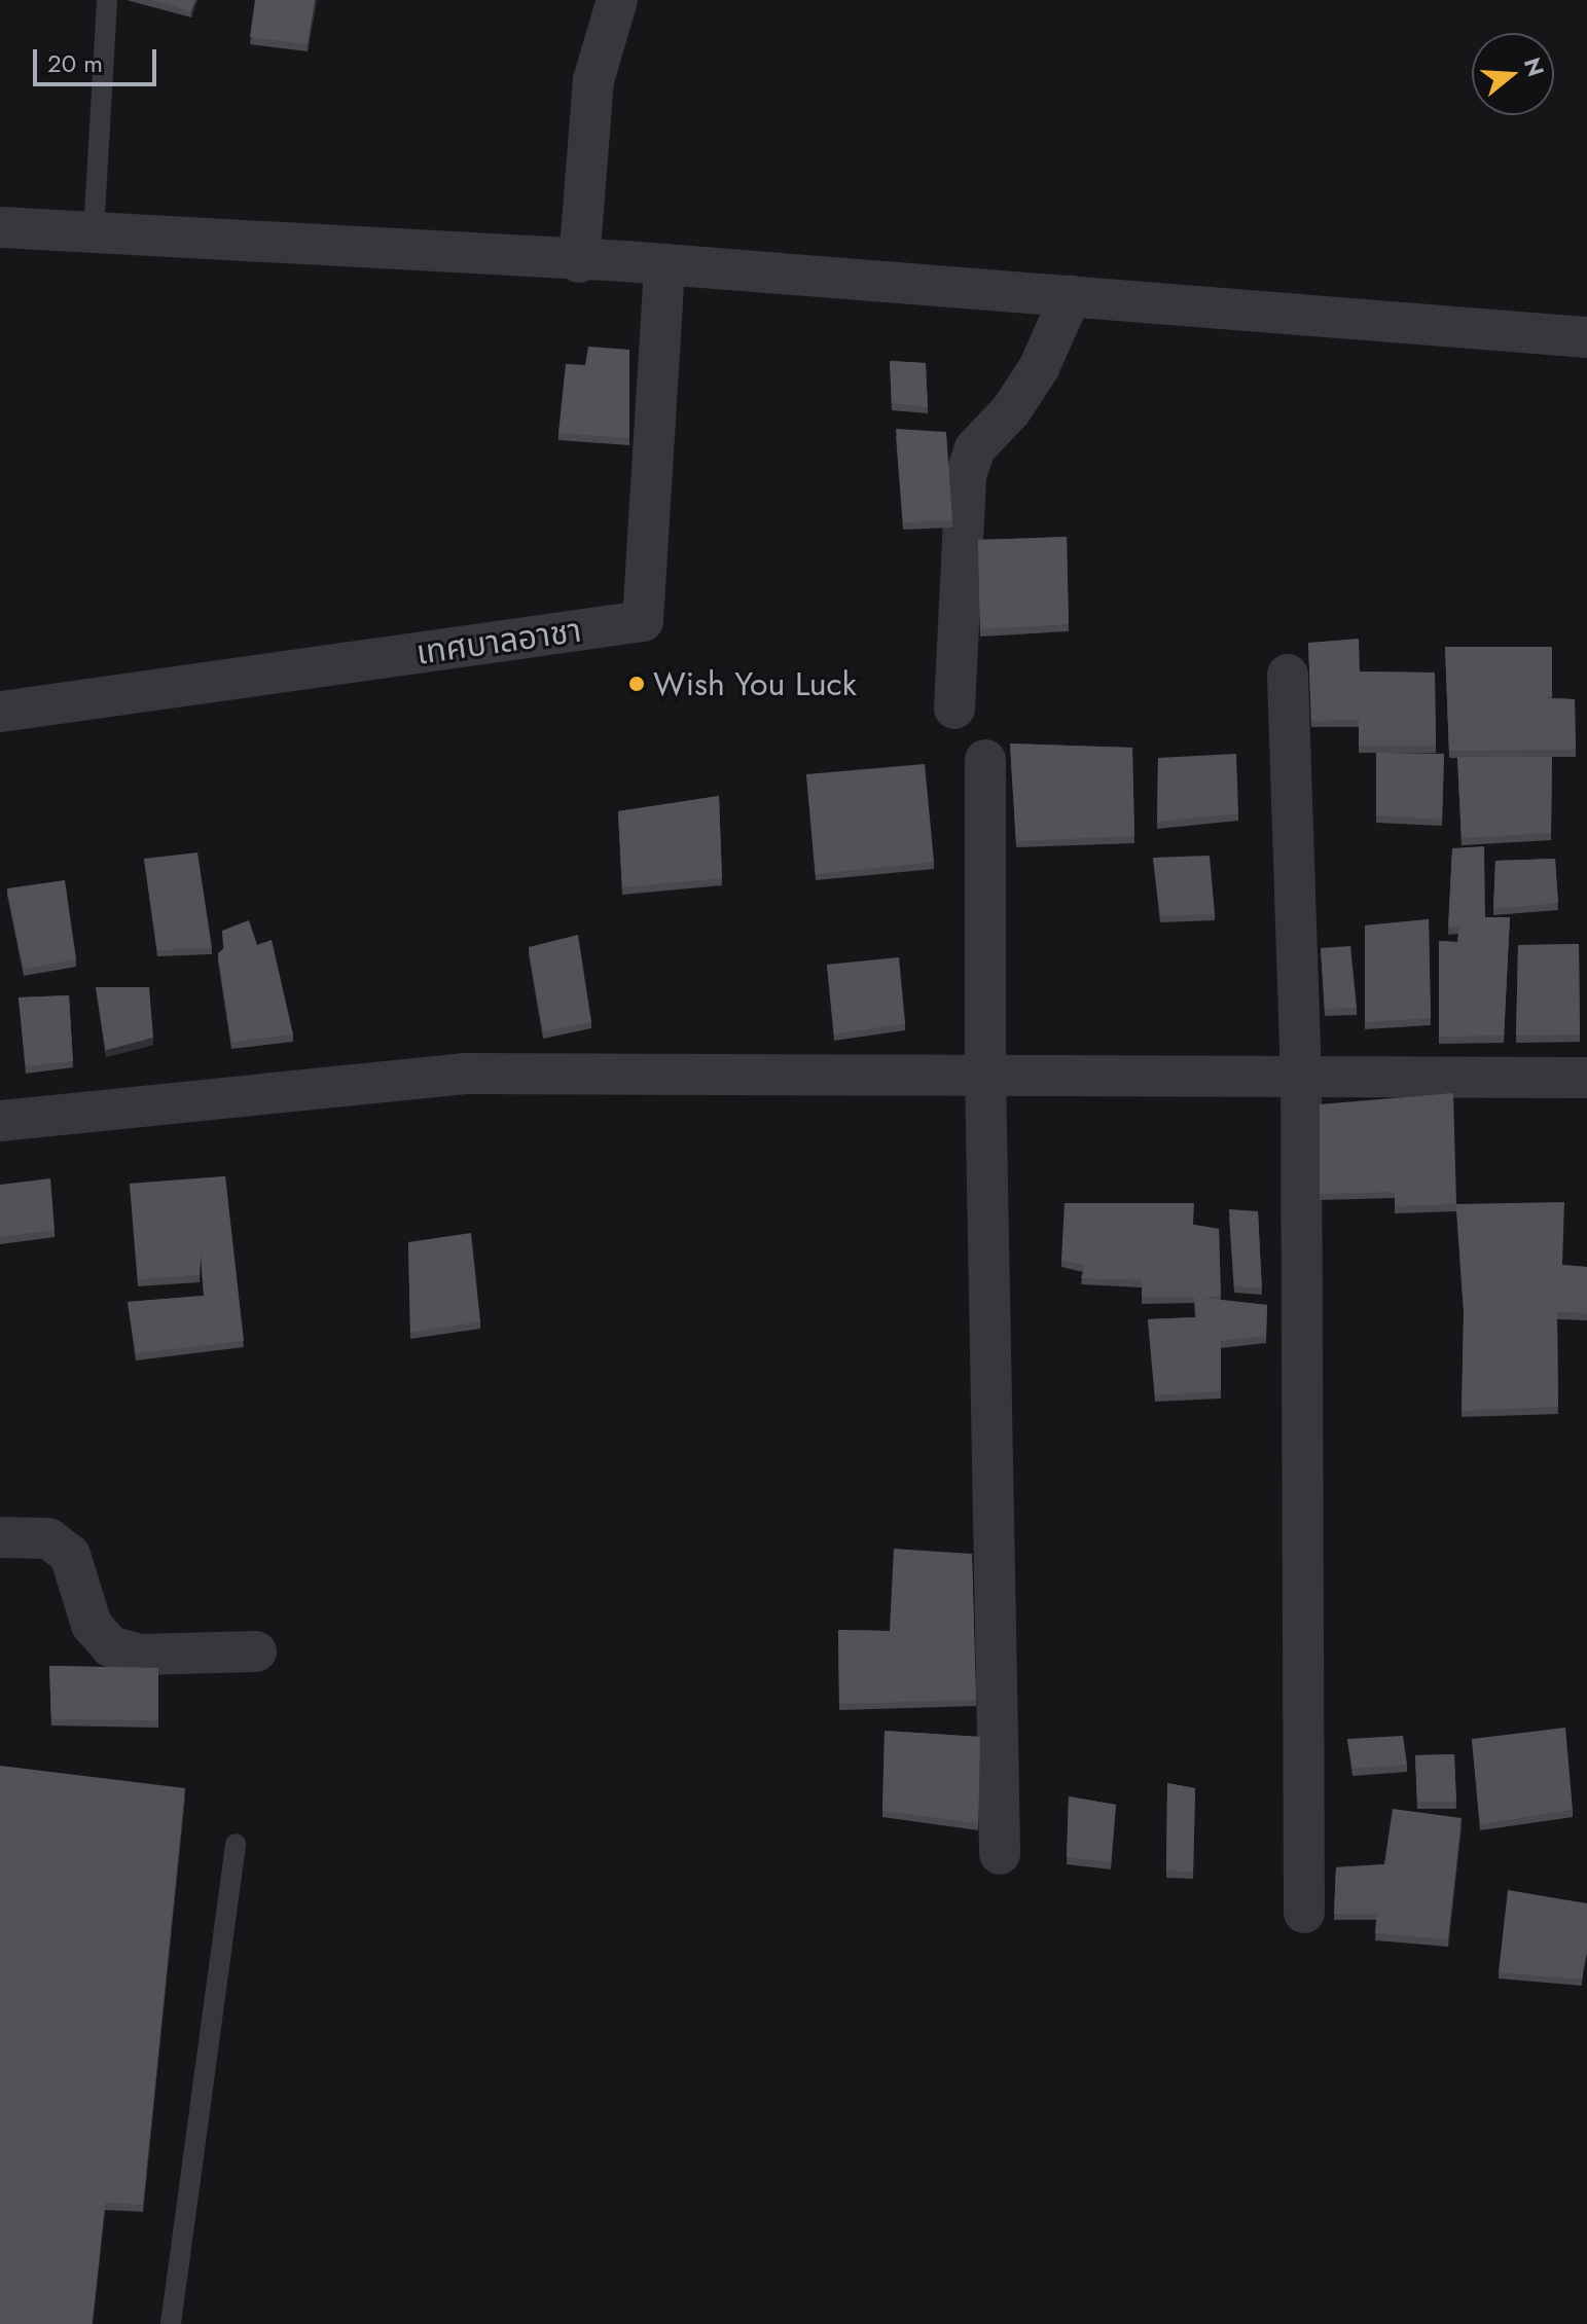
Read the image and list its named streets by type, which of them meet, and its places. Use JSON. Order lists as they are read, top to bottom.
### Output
{
  "streets": {
    "street": ["เทศบาลอาชา"]
  },
  "places": ["Wish You Luck"],
  "scale_bar": "20 m",
  "north": "right"
}
